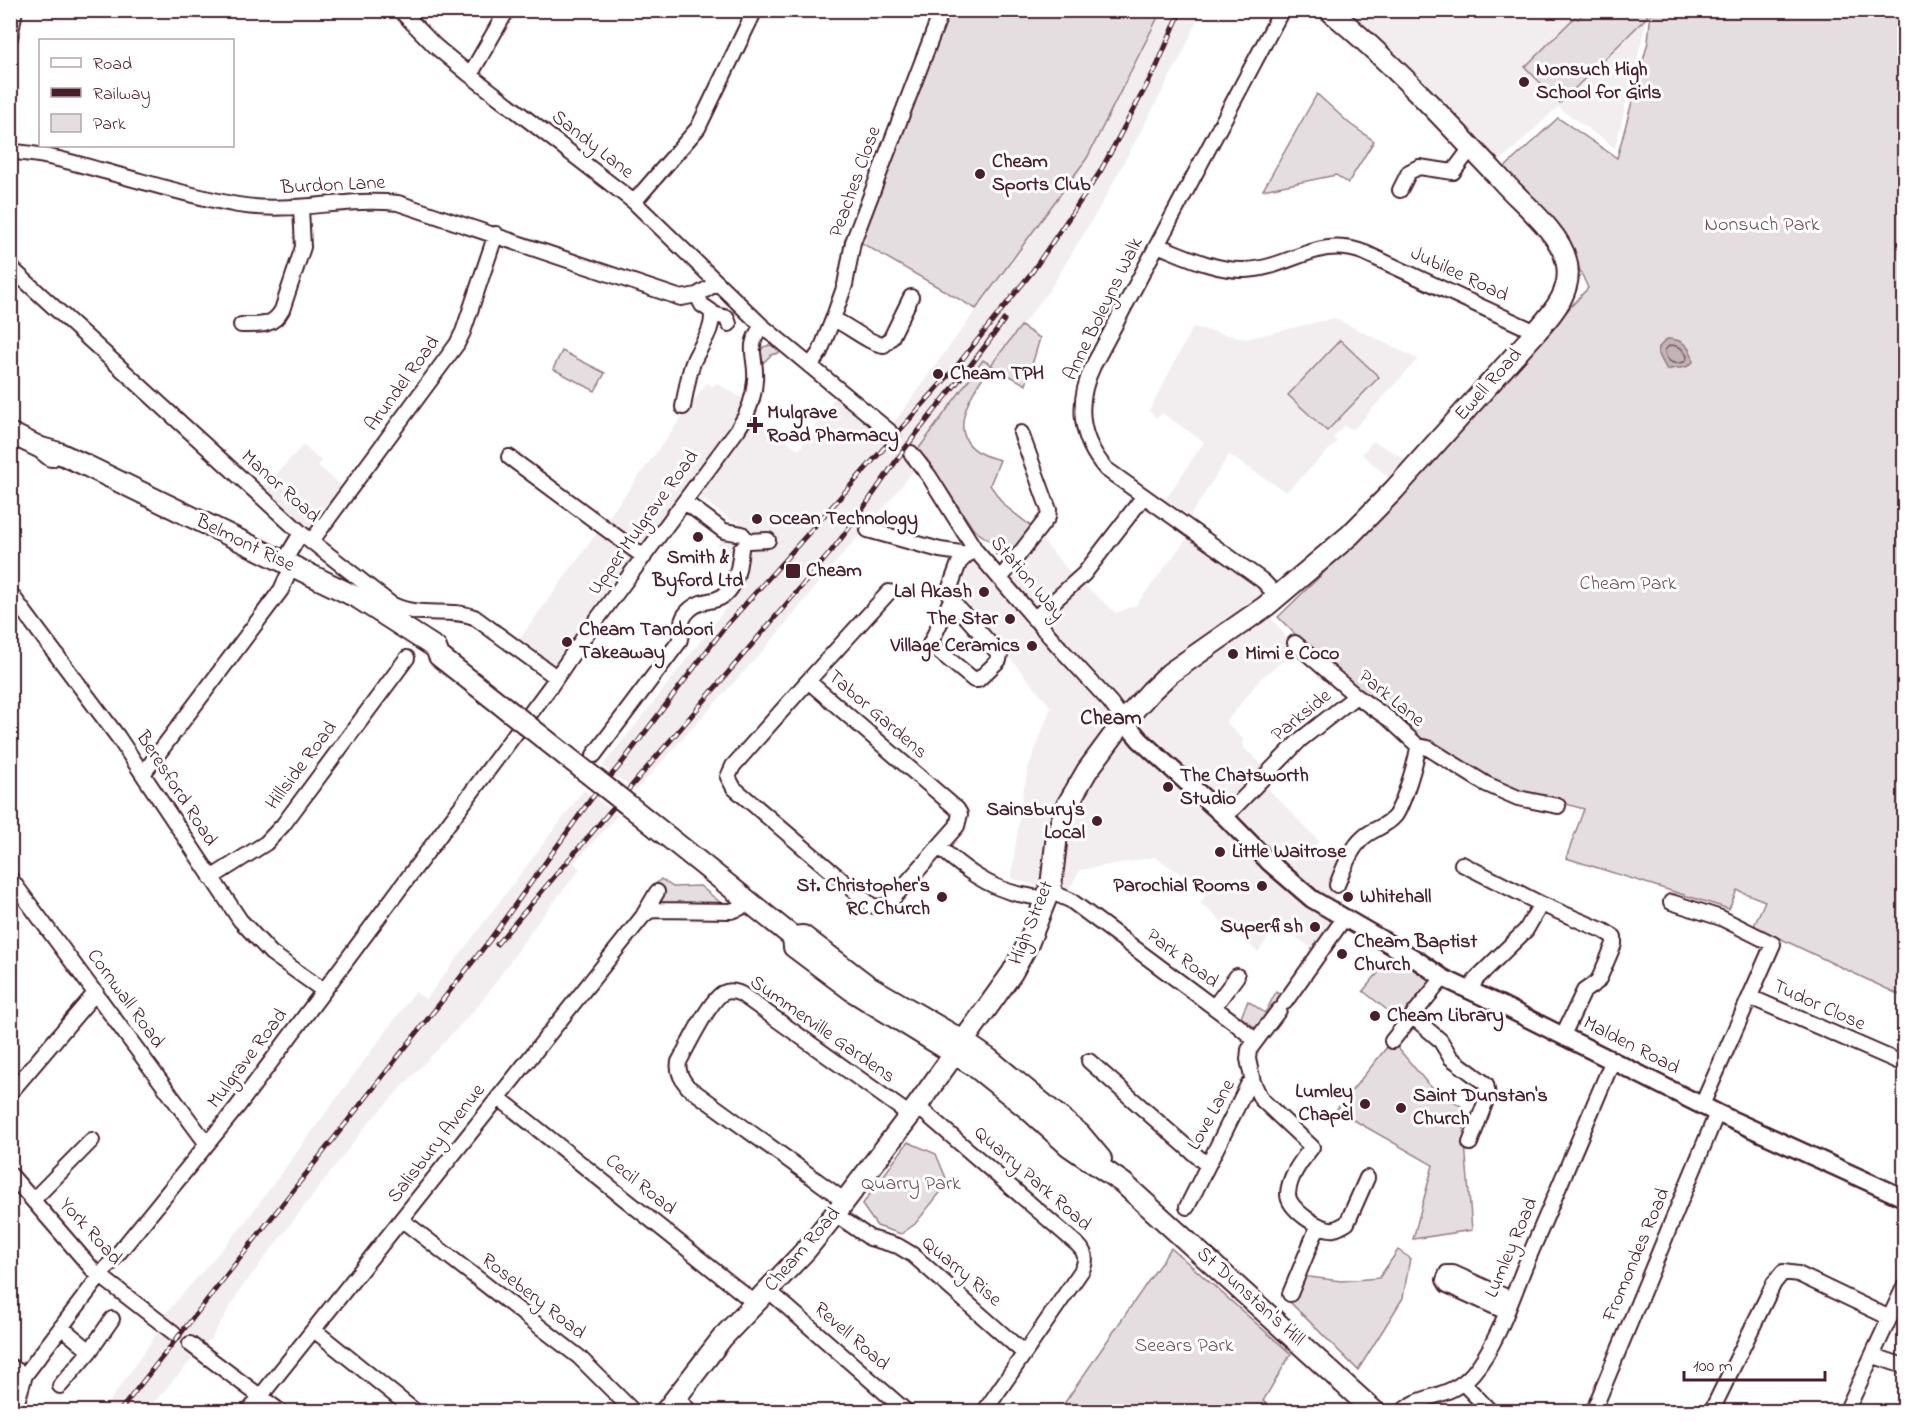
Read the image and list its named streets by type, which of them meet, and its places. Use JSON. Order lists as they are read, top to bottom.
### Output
{
  "streets": {
    "highway": [
      "Ewell Road",
      "Belmont Rise",
      "High Street",
      "Cheam Road",
      "St Dunstan's Hill"
    ],
    "main road": ["Malden Road"],
    "street": [
      "Sandy Lane",
      "Peaches Close",
      "Burdon Lane",
      "Jubilee Road",
      "Anne Boleyns Walk",
      "Arundel Road",
      "Manor Road",
      "Upper Mulgrave Road",
      "Station Way",
      "Park Lane",
      "Tabor Gardens",
      "Parkside",
      "Hillside Road",
      "Beresford Road",
      "Park Road",
      "Cornwall Road",
      "Tudor Close",
      "Summerville Gardens",
      "Mulgrave Road",
      "Love Lane",
      "Salisbury Avenue",
      "Quarry Park Road",
      "Cecil Road",
      "York Road",
      "Lumley Road",
      "Fromondes Road",
      "Quarry Rise",
      "Rosebery Road",
      "Revell Road"
    ]
  },
  "crossings": [
    ["Sandy Lane", "Upper Mulgrave Road"],
    ["Burdon Lane", "Arundel Road"],
    ["Jubilee Road", "Anne Boleyns Walk"],
    ["Jubilee Road", "Ewell Road"],
    ["Anne Boleyns Walk", "Ewell Road"],
    ["Arundel Road", "Manor Road"],
    ["Arundel Road", "Belmont Rise"],
    ["Arundel Road", "Beresford Road"],
    ["Ewell Road", "Station Way"],
    ["Ewell Road", "High Street"],
    ["Ewell Road", "Malden Road"],
    ["Manor Road", "Upper Mulgrave Road"],
    ["Upper Mulgrave Road", "Mulgrave Road"],
    ["Belmont Rise", "St Dunstan's Hill"],
    ["Station Way", "High Street"],
    ["Station Way", "Malden Road"],
    ["Park Lane", "Parkside"],
    ["Tabor Gardens", "Park Road"],
    ["Parkside", "Malden Road"],
    ["Hillside Road", "Beresford Road"],
    ["Beresford Road", "Mulgrave Road"],
    ["High Street", "Park Road"],
    ["High Street", "Malden Road"],
    ["High Street", "Cheam Road"],
    ["High Street", "St Dunstan's Hill"],
    ["Park Road", "Love Lane"],
    ["Cornwall Road", "Mulgrave Road"],
    ["Tudor Close", "Malden Road"],
    ["Tudor Close", "Fromondes Road"],
    ["Summerville Gardens", "Quarry Park Road"],
    ["Summerville Gardens", "Cheam Road"],
    ["Summerville Gardens", "Quarry Rise"],
    ["Malden Road", "Lumley Road"],
    ["Malden Road", "Fromondes Road"],
    ["Mulgrave Road", "York Road"],
    ["Salisbury Avenue", "Cecil Road"],
    ["Salisbury Avenue", "Rosebery Road"],
    ["Quarry Park Road", "Cheam Road"],
    ["Quarry Park Road", "Quarry Rise"],
    ["Cecil Road", "Cheam Road"],
    ["Cecil Road", "Revell Road"],
    ["Cheam Road", "Quarry Rise"],
    ["Cheam Road", "St Dunstan's Hill"],
    ["Cheam Road", "Revell Road"]
  ],
  "districts": ["Cheam"],
  "parks": [
    "Nonsuch Park",
    "Cheam Park",
    "Quarry Park",
    "Seears Park"
  ],
  "places": {
    "other": [
      "Nonsuch High School for Girls",
      "Cheam Sports Club",
      "Cheam TPH",
      "Ocean Technology",
      "Smith & Byford Ltd",
      "Lal Akash",
      "The Star",
      "Cheam Tandoori Takeaway",
      "Village Ceramics",
      "Mimi e Coco",
      "The Chatsworth Studio",
      "Sainsbury's Local",
      "Little Waitrose",
      "Parochial Rooms",
      "St. Christopher's RC Church",
      "Whitehall",
      "Superfish",
      "Cheam Baptist Church",
      "Cheam Library",
      "Lumley Chapel",
      "Saint Dunstan's Church"
    ],
    "health": ["Mulgrave Road Pharmacy"],
    "transit": ["Cheam"]
  },
  "legend": ["Road", "Railway", "Park"],
  "scale_bar": "100 m"
}
